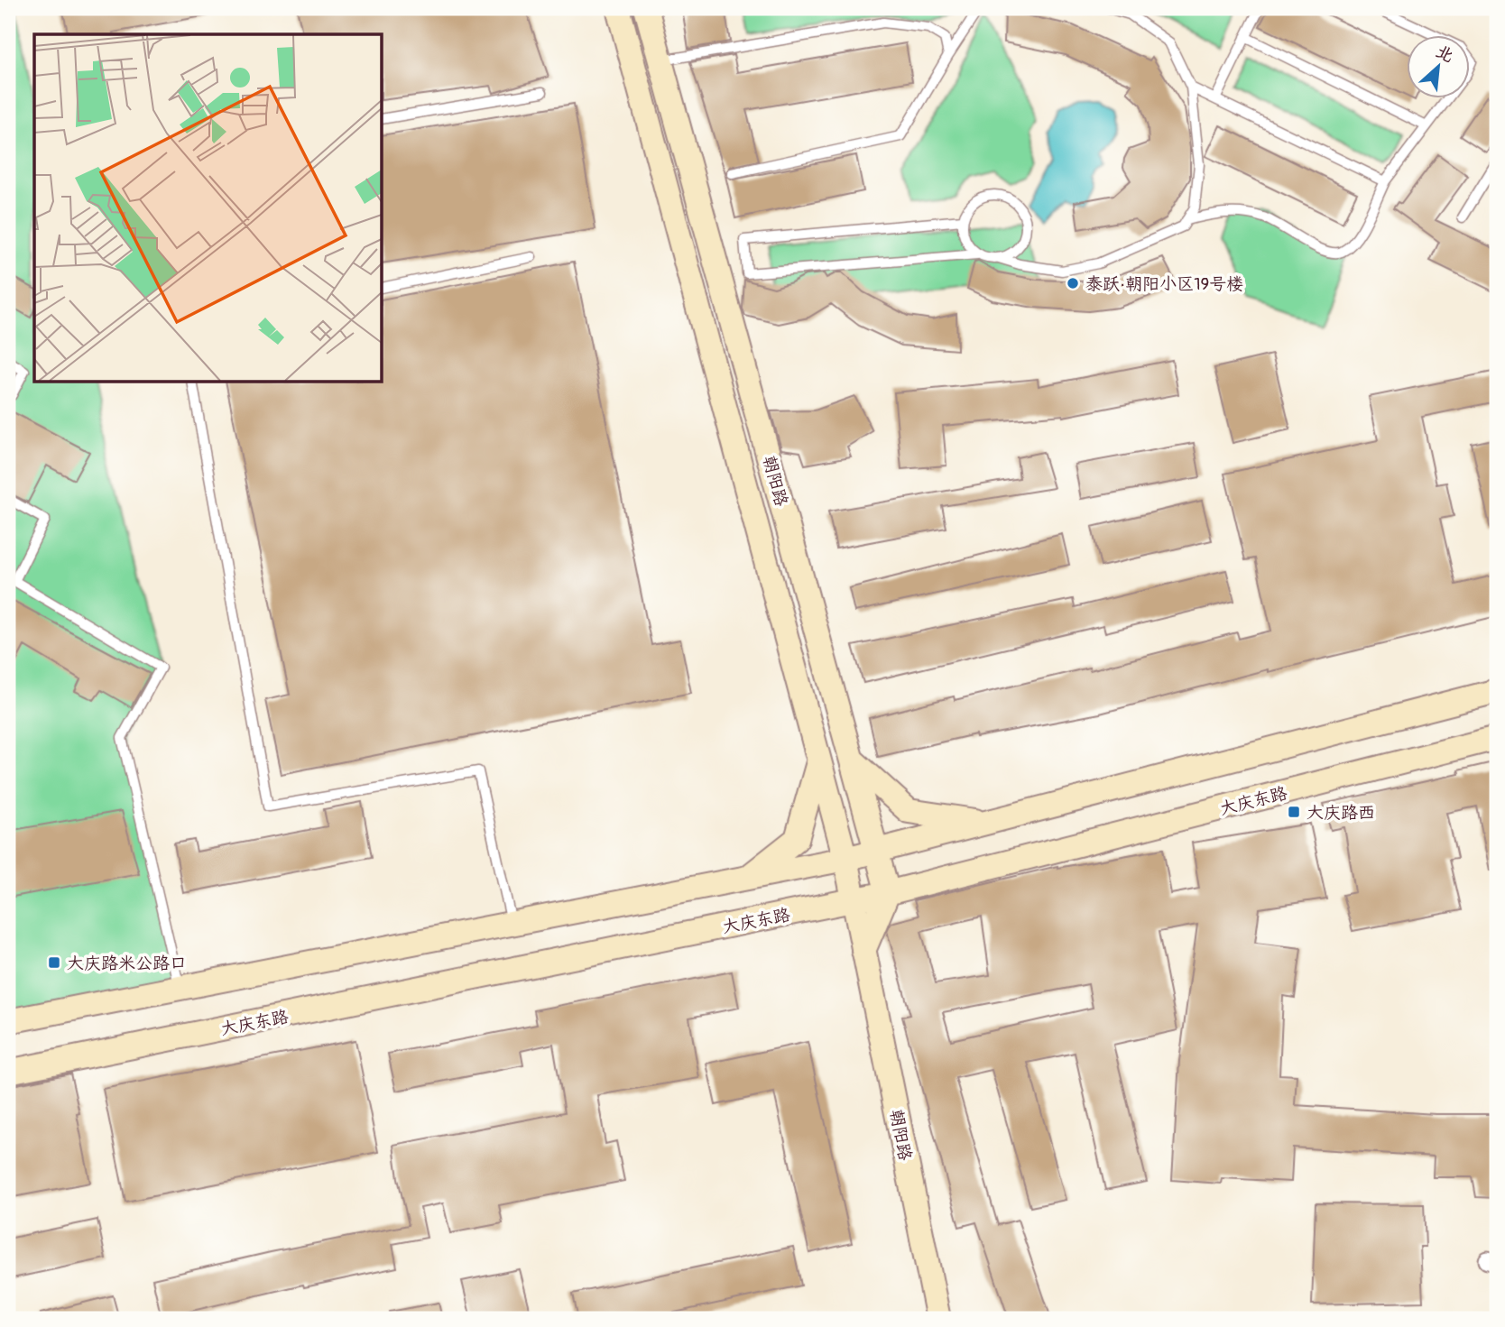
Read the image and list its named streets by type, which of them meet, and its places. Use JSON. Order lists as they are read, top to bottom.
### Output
{
  "streets": {
    "main road": ["朝阳路", "大庆东路"]
  },
  "crossings": [
    ["朝阳路", "大庆东路"]
  ],
  "places": {
    "other": ["泰跃·朝阳小区19号楼"],
    "transit": ["大庆路西", "大庆路米公路口"]
  },
  "north": "top right"
}
